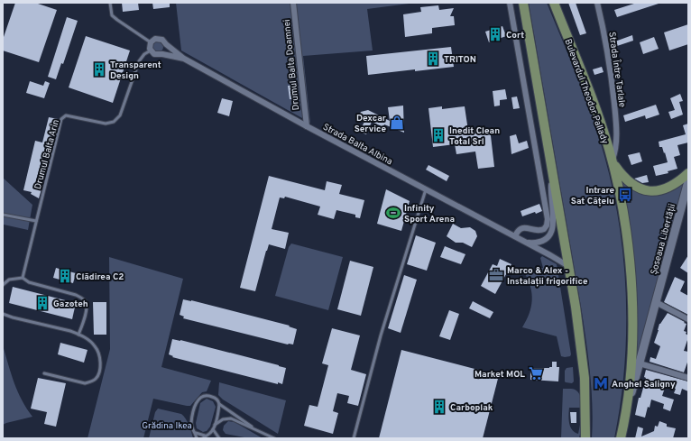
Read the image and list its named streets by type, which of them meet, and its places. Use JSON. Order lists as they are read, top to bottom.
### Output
{
  "streets": {
    "main road": ["Bulevardul Theodor Pallady", "Șoseaua Libertății"],
    "street": ["Drumul Balta Doamnei", "Strada Între Tarlale", "Strada Balta Albina"],
    "lane": ["Drumul Balta Arin"]
  },
  "crossings": [
    ["Drumul Balta Doamnei", "Strada Balta Albina"],
    ["Strada Între Tarlale", "Bulevardul Theodor Pallady"],
    ["Bulevardul Theodor Pallady", "Șoseaua Libertății"],
    ["Strada Balta Albina", "Drumul Balta Arin"]
  ],
  "parks": ["Grădina Ikea"],
  "places": {
    "building": [
      "Cort",
      "TRITON",
      "Transparent Design",
      "Inedit Clean Total Srl",
      "Clădirea C2",
      "Gazoteh",
      "Carboplak"
    ],
    "shop": ["Dexcar Service"],
    "bus stop": ["Intrare Sat Cățelu"],
    "sports": ["Infinity Sport Arena"],
    "office": ["Marco & Alex - Instalații frigorifice"],
    "supermarket": ["Market MOL"],
    "metro station": ["Anghel Saligny"]
  }
}
